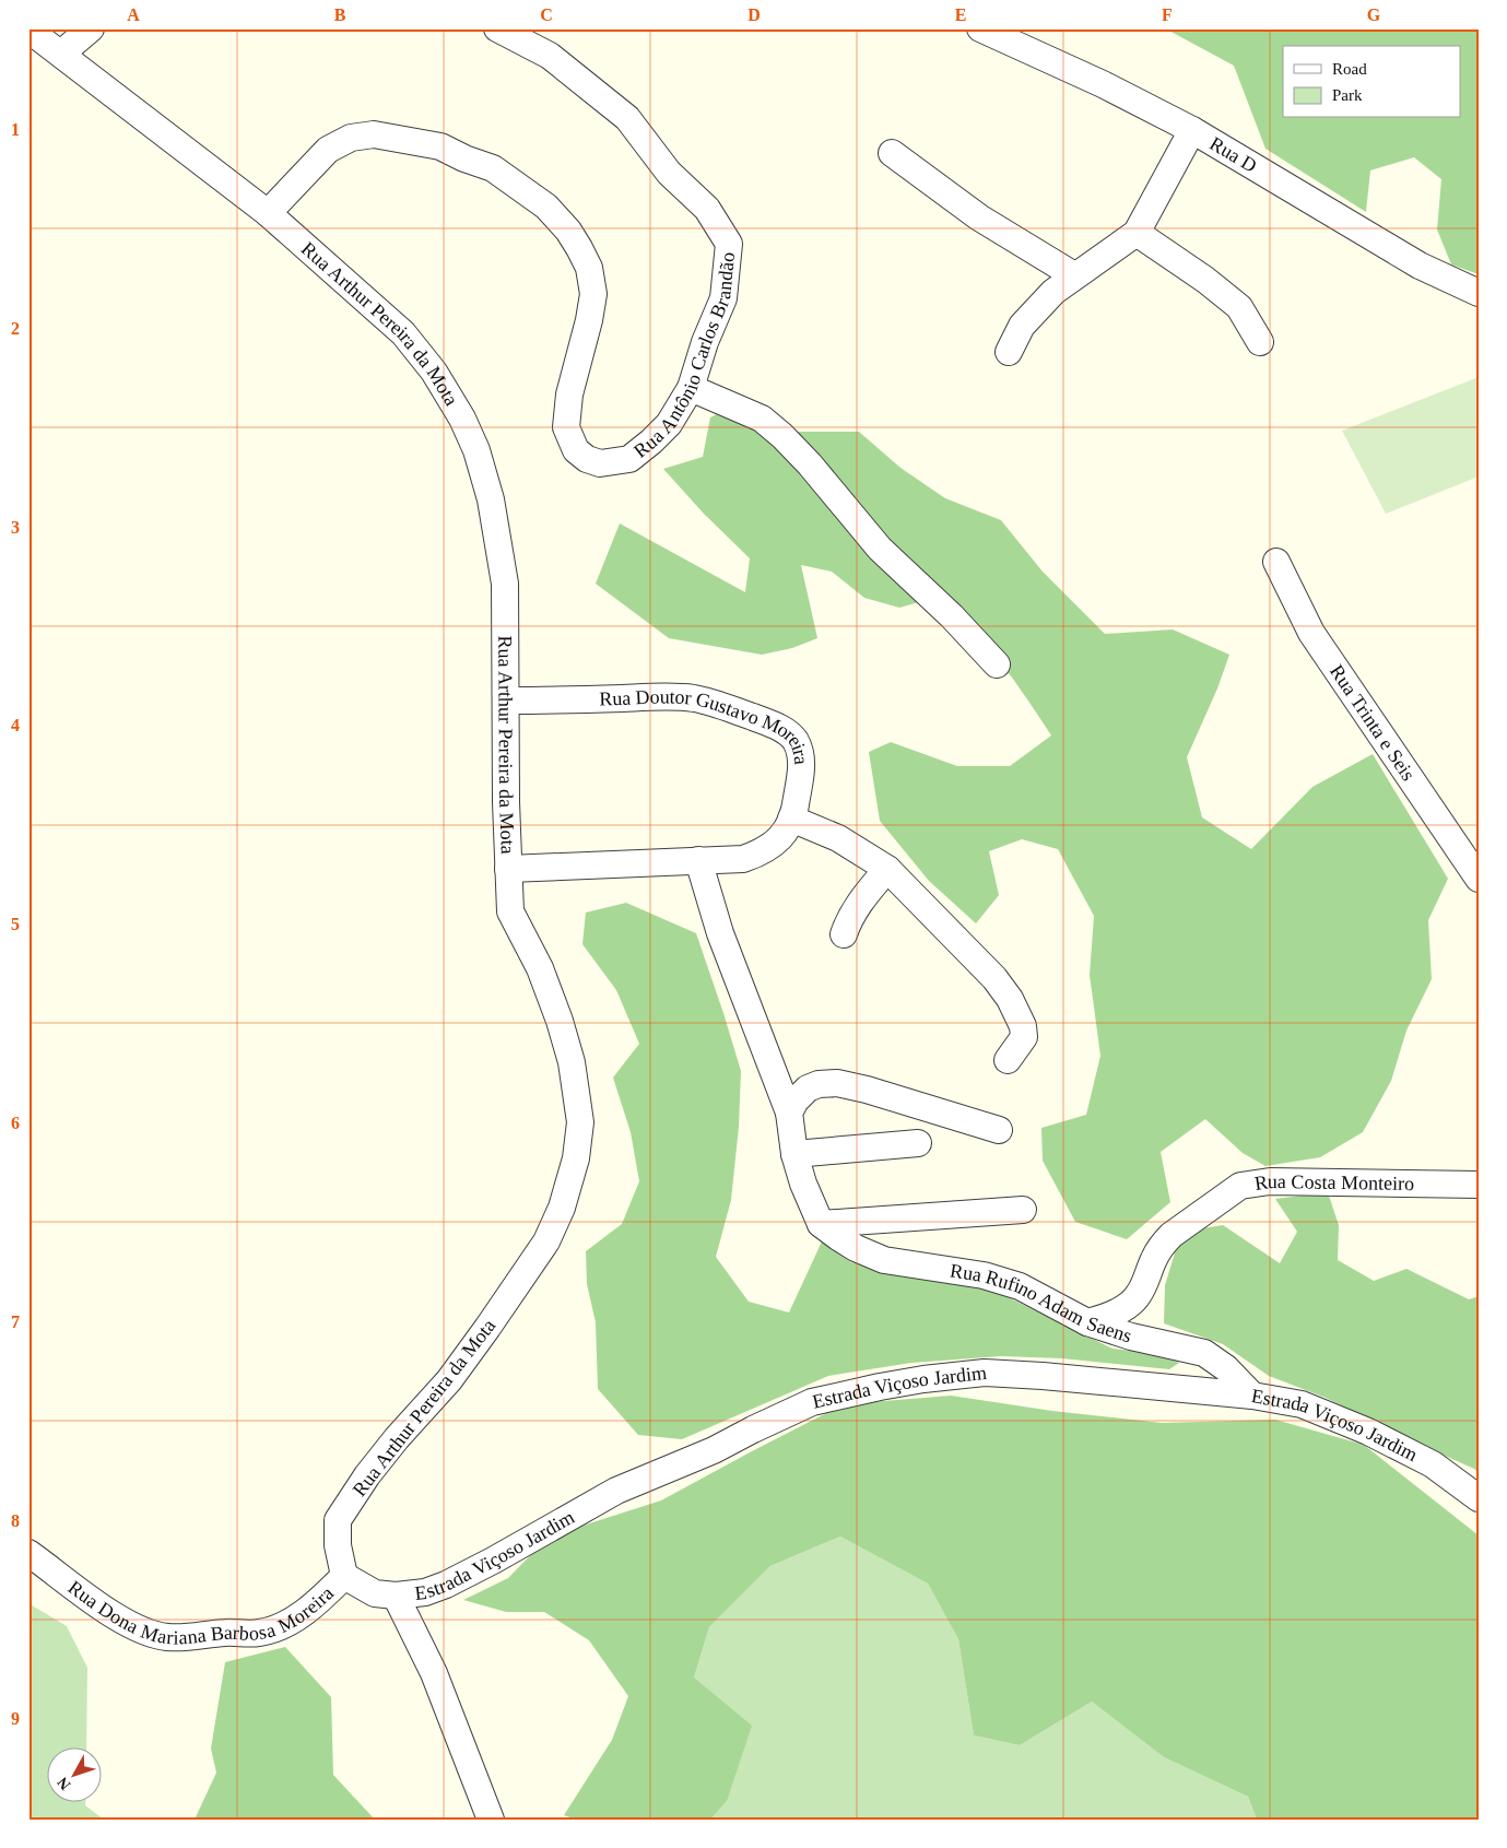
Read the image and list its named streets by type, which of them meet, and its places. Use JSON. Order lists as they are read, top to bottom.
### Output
{
  "streets": {
    "street": [
      "Rua D",
      "Rua Arthur Pereira da Mota",
      "Rua Antônio Carlos Brandão",
      "Rua Trinta e Seis",
      "Rua Doutor Gustavo Moreira",
      "Rua Costa Monteiro",
      "Rua Rufino Adam Saens",
      "Estrada Viçoso Jardim",
      "Rua Dona Mariana Barbosa Moreira"
    ]
  },
  "crossings": [
    ["Rua Arthur Pereira da Mota", "Rua Antônio Carlos Brandão"],
    ["Rua Arthur Pereira da Mota", "Rua Doutor Gustavo Moreira"],
    ["Rua Arthur Pereira da Mota", "Estrada Viçoso Jardim"],
    ["Rua Arthur Pereira da Mota", "Rua Dona Mariana Barbosa Moreira"],
    ["Rua Costa Monteiro", "Rua Rufino Adam Saens"],
    ["Rua Rufino Adam Saens", "Estrada Viçoso Jardim"],
    ["Estrada Viçoso Jardim", "Rua Dona Mariana Barbosa Moreira"]
  ],
  "legend": ["Road", "Park"],
  "north": "bottom left",
  "grid": {
    "columns": [
      "A",
      "B",
      "C",
      "D",
      "E",
      "F",
      "G"
    ],
    "rows": [
      "1",
      "2",
      "3",
      "4",
      "5",
      "6",
      "7",
      "8",
      "9"
    ]
  }
}
